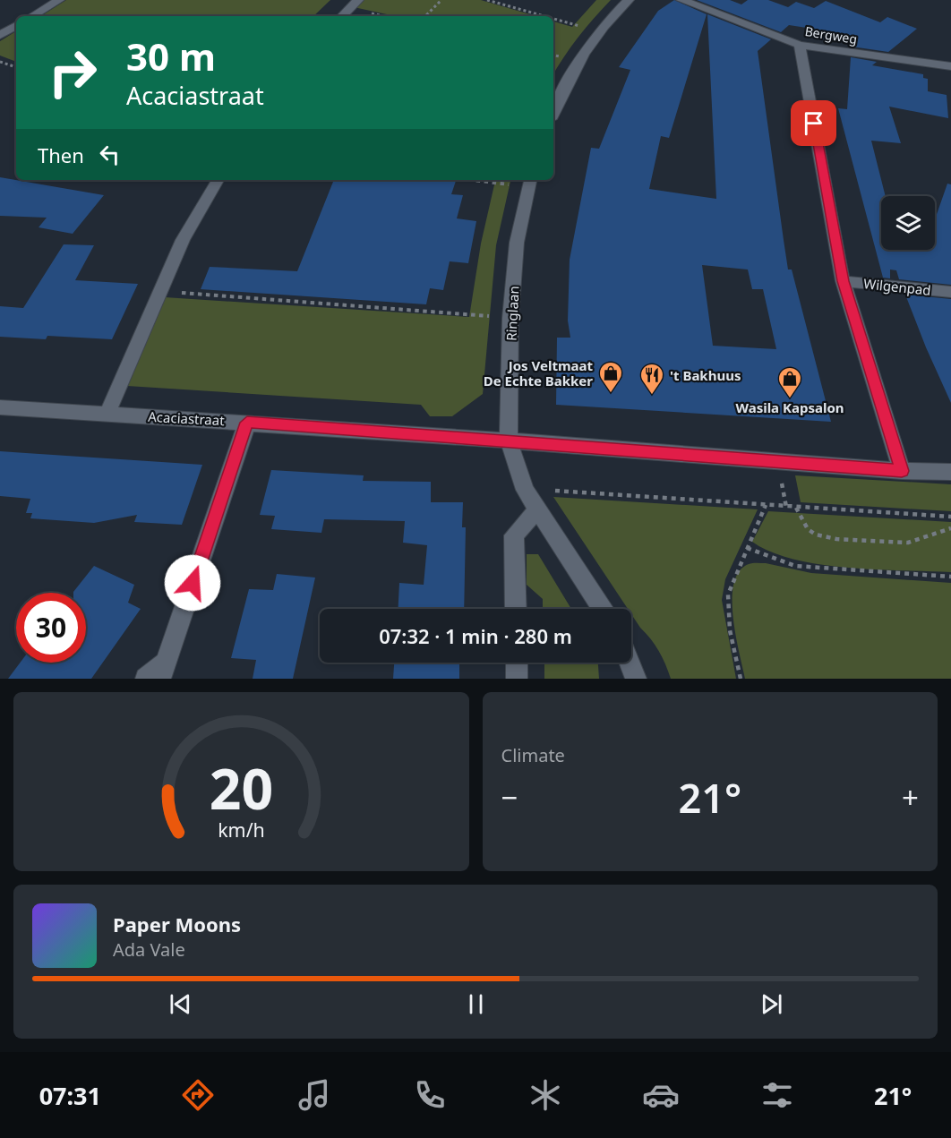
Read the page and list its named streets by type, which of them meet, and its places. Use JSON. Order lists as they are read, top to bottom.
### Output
{
  "streets": {
    "street": [
      "Bergweg",
      "Wilgenpad",
      "Ringlaan",
      "Acaciastraat"
    ]
  },
  "crossings": [
    ["Ringlaan", "Acaciastraat"]
  ],
  "places": {
    "shop": ["Jos Veltmaat De Echte Bakker", "Wasila Kapsalon"],
    "restaurant": ["'t Bakhuus"]
  },
  "page": {
    "turn": ["30 m", "Acaciastraat"],
    "then": "Then",
    "limit": "30",
    "trip": "07:32 · 1 min · 280 m",
    "tile": "Climate",
    "heat": ["−", "21°", "+"],
    "song": ["Paper Moons", "Ada Vale"],
    "tabs": ["07:31", "21°"],
    "gauge": ["20", "km/h"]
  }
}
